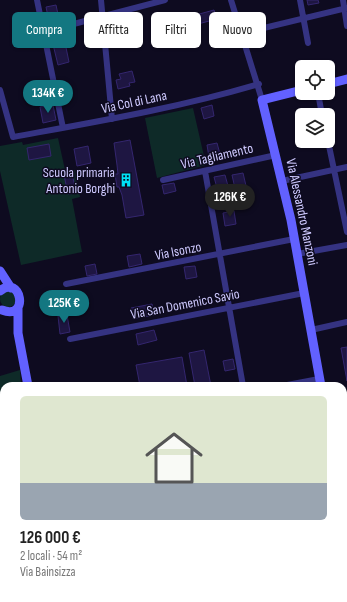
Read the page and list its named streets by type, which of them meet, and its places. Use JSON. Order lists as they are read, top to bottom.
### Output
{
  "streets": {
    "street": [
      "Via Col di Lana",
      "Via Tagliamento",
      "Via Alessandro Manzoni",
      "Via Isonzo",
      "Via San Domenico Savio"
    ]
  },
  "crossings": [
    ["Via Col di Lana", "Via Alessandro Manzoni"],
    ["Via Tagliamento", "Via Alessandro Manzoni"],
    ["Via Alessandro Manzoni", "Via Isonzo"],
    ["Via Alessandro Manzoni", "Via San Domenico Savio"]
  ],
  "places": {
    "building": ["Scuola primaria Antonio Borghi"]
  },
  "page": {
    "chip": [
      "Compra",
      "Affitta",
      "Filtri",
      "Nuovo"
    ],
    "price": ["134K €", "126K €", "125K €"],
    "list": [
      {
        "name": "126 000 €",
        "note": "2 locali · 54 m² · Via Bainsizza"
      }
    ]
  }
}
